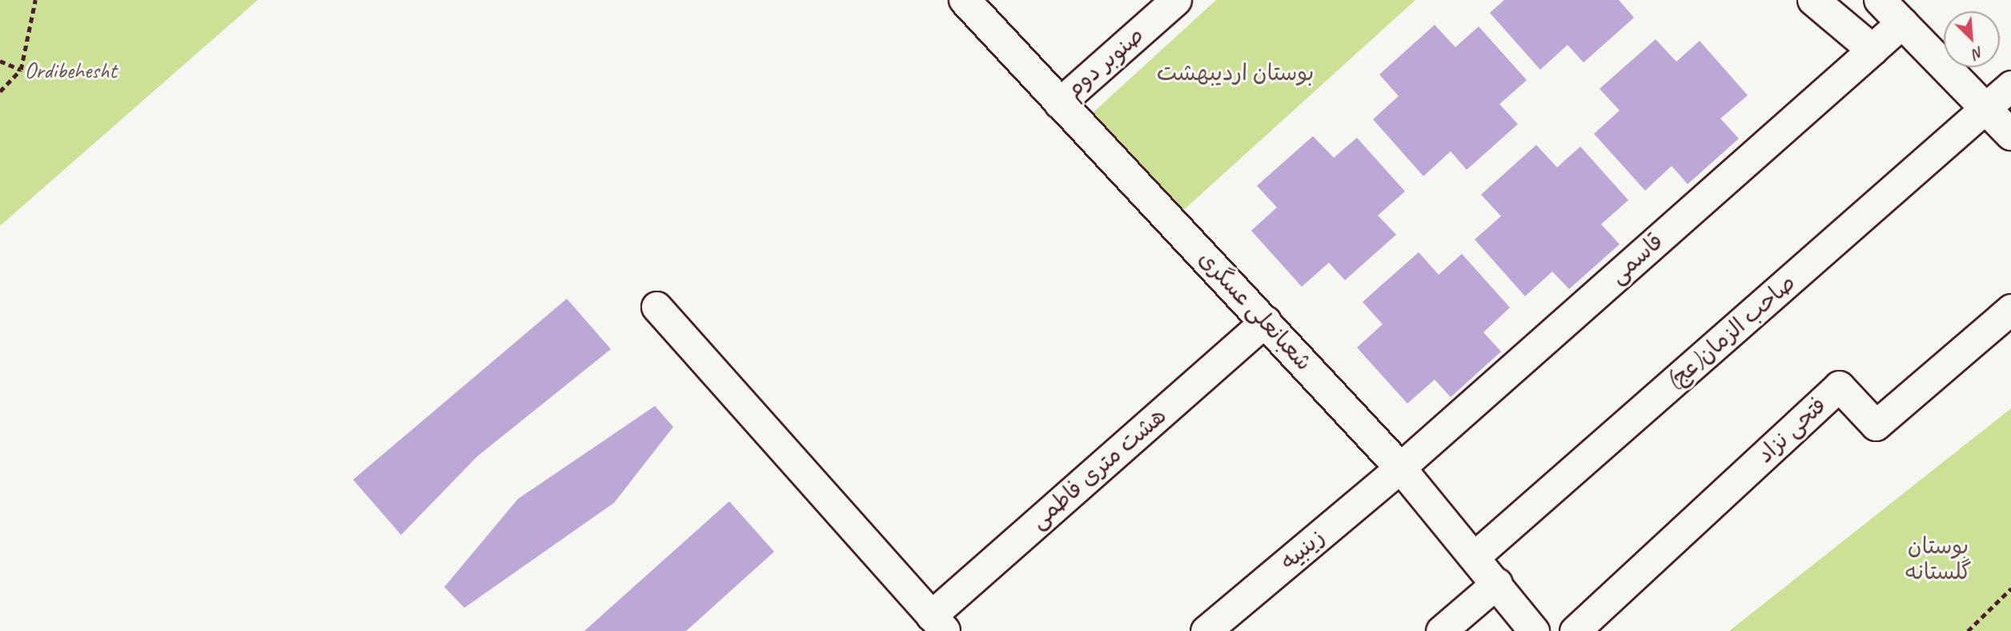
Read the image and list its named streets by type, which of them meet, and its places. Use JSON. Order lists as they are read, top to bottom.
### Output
{
  "streets": {
    "street": [
      "صنوبر دوم",
      "قاسمی",
      "شعبانعلی عسگری",
      "صاحب الزمان(عج)",
      "فتحی نزاد",
      "هشت متری فاطمی",
      "زینبیه"
    ]
  },
  "crossings": [
    ["صنوبر دوم", "شعبانعلی عسگری"],
    ["قاسمی", "شعبانعلی عسگری"],
    ["قاسمی", "زینبیه"],
    ["شعبانعلی عسگری", "صاحب الزمان(عج)"],
    ["شعبانعلی عسگری", "هشت متری فاطمی"],
    ["شعبانعلی عسگری", "زینبیه"]
  ],
  "parks": ["Ordibehesht", "بوستان اردیبهشت", "بوستان گلستانه"],
  "north": "bottom right"
}
